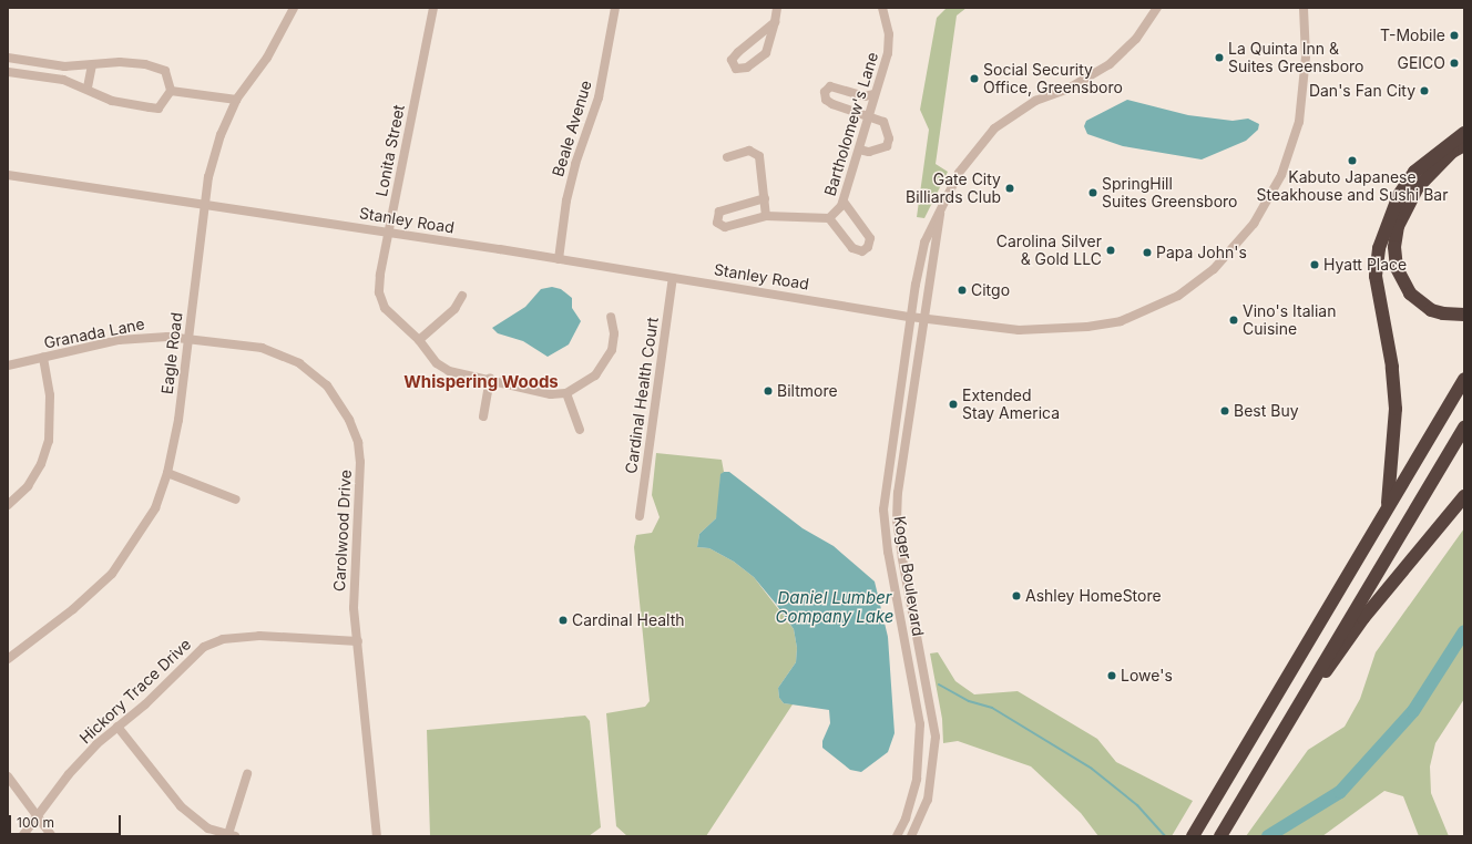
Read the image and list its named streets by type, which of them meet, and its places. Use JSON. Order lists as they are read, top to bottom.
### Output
{
  "streets": {
    "street": [
      "Bartholomew's Lane",
      "Beale Avenue",
      "Lonita Street",
      "Stanley Road",
      "Granada Lane",
      "Eagle Road",
      "Cardinal Health Court",
      "Carolwood Drive",
      "Koger Boulevard",
      "Hickory Trace Drive"
    ]
  },
  "crossings": [
    ["Beale Avenue", "Stanley Road"],
    ["Lonita Street", "Stanley Road"],
    ["Stanley Road", "Eagle Road"],
    ["Stanley Road", "Cardinal Health Court"],
    ["Stanley Road", "Koger Boulevard"],
    ["Granada Lane", "Eagle Road"],
    ["Granada Lane", "Carolwood Drive"],
    ["Eagle Road", "Carolwood Drive"],
    ["Carolwood Drive", "Hickory Trace Drive"]
  ],
  "districts": ["Whispering Woods"],
  "water": ["Daniel Lumber Company Lake"],
  "places": [
    "T-Mobile",
    "La Quinta Inn & Suites Greensboro",
    "GEICO",
    "Social Security Office, Greensboro",
    "Dan's Fan City",
    "Kabuto Japanese Steakhouse and Sushi Bar",
    "Gate City Billiards Club",
    "SpringHill Suites Greensboro",
    "Carolina Silver & Gold LLC",
    "Papa John's",
    "Hyatt Place",
    "Citgo",
    "Vino's Italian Cuisine",
    "Biltmore",
    "Extended Stay America",
    "Best Buy",
    "Ashley HomeStore",
    "Cardinal Health",
    "Lowe's"
  ],
  "scale_bar": "100 m"
}
